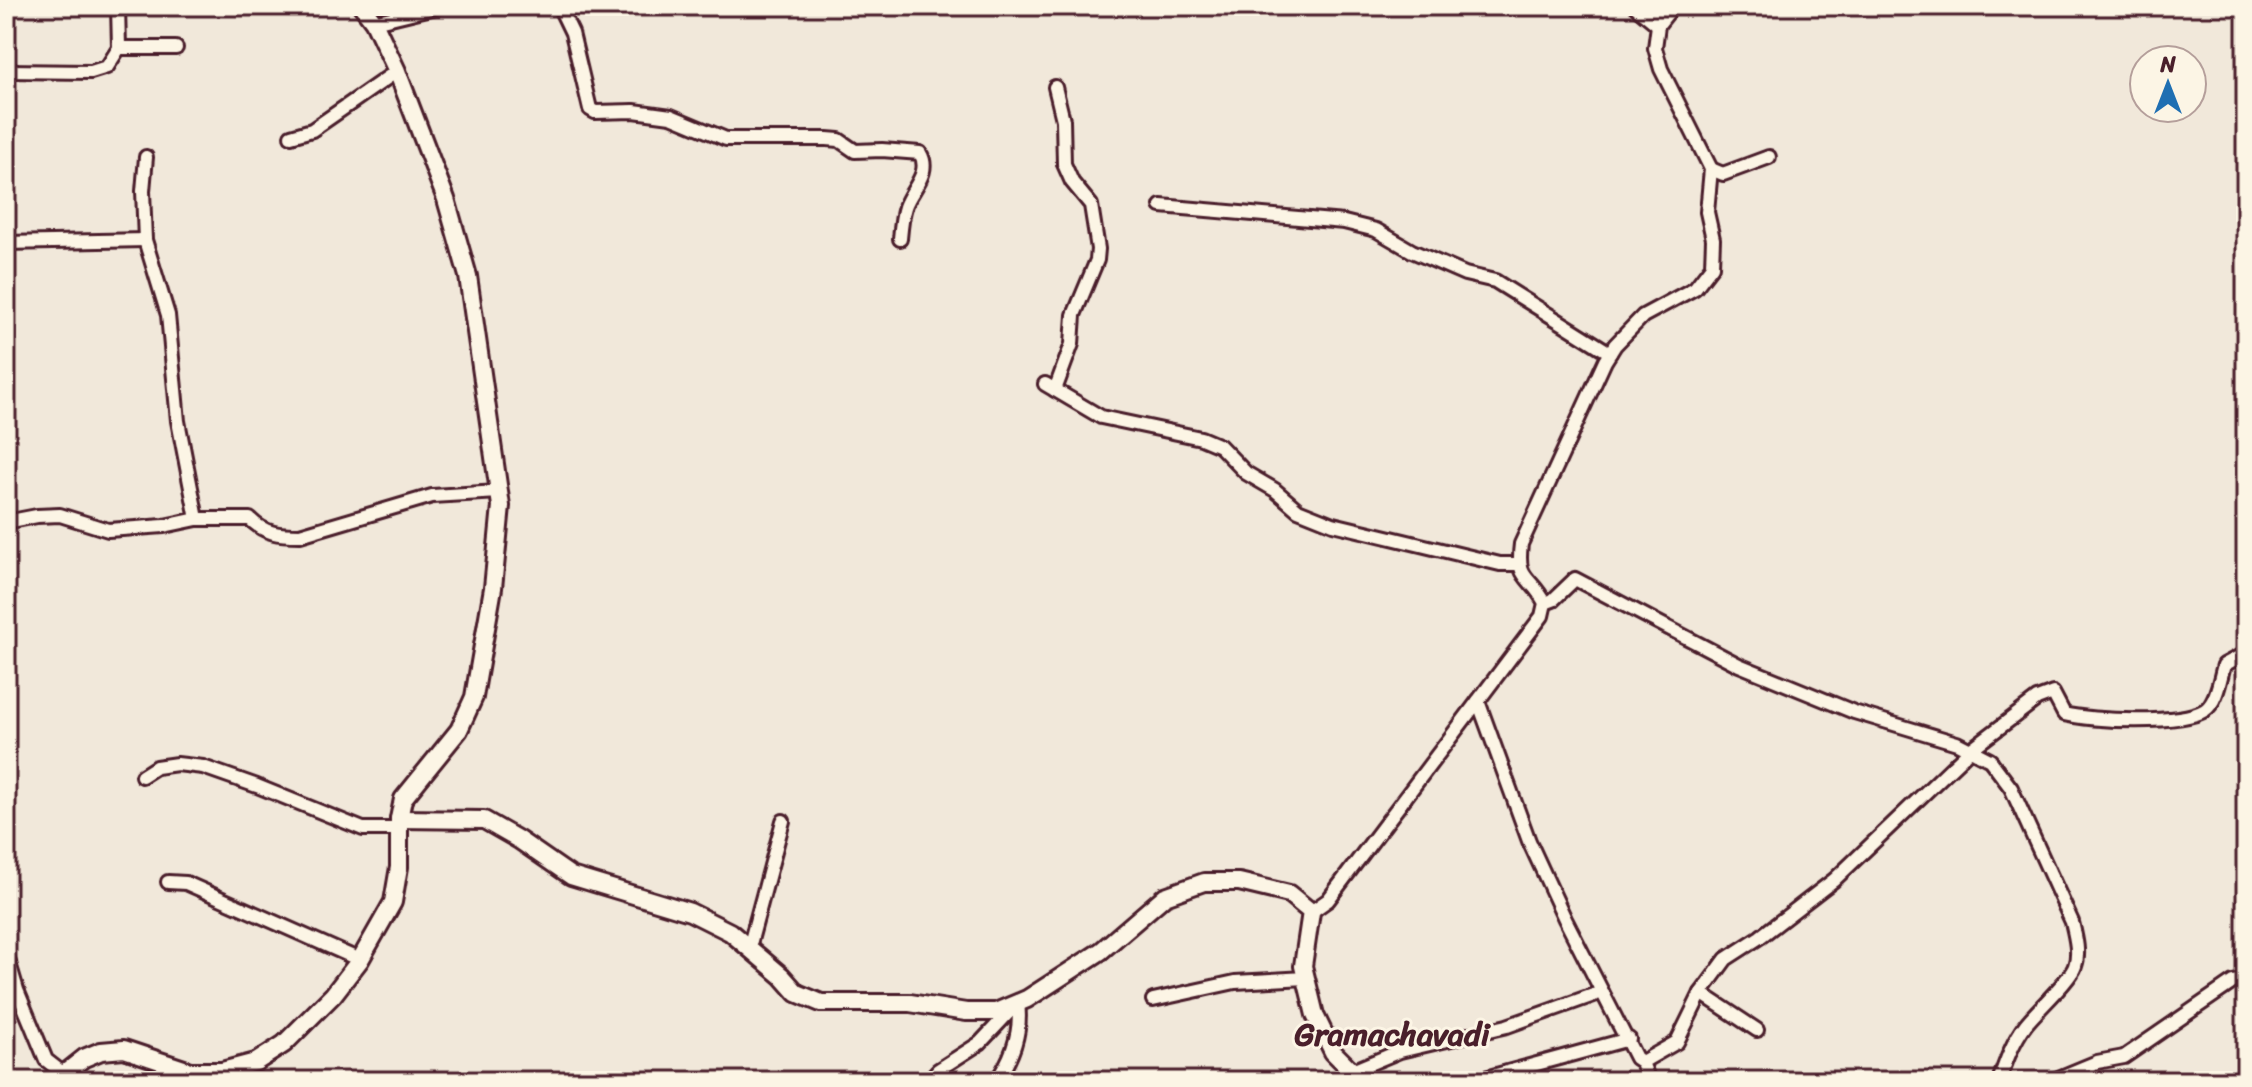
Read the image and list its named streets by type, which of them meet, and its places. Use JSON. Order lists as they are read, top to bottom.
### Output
{
  "districts": ["Gramachavadi"],
  "north": "top"
}
